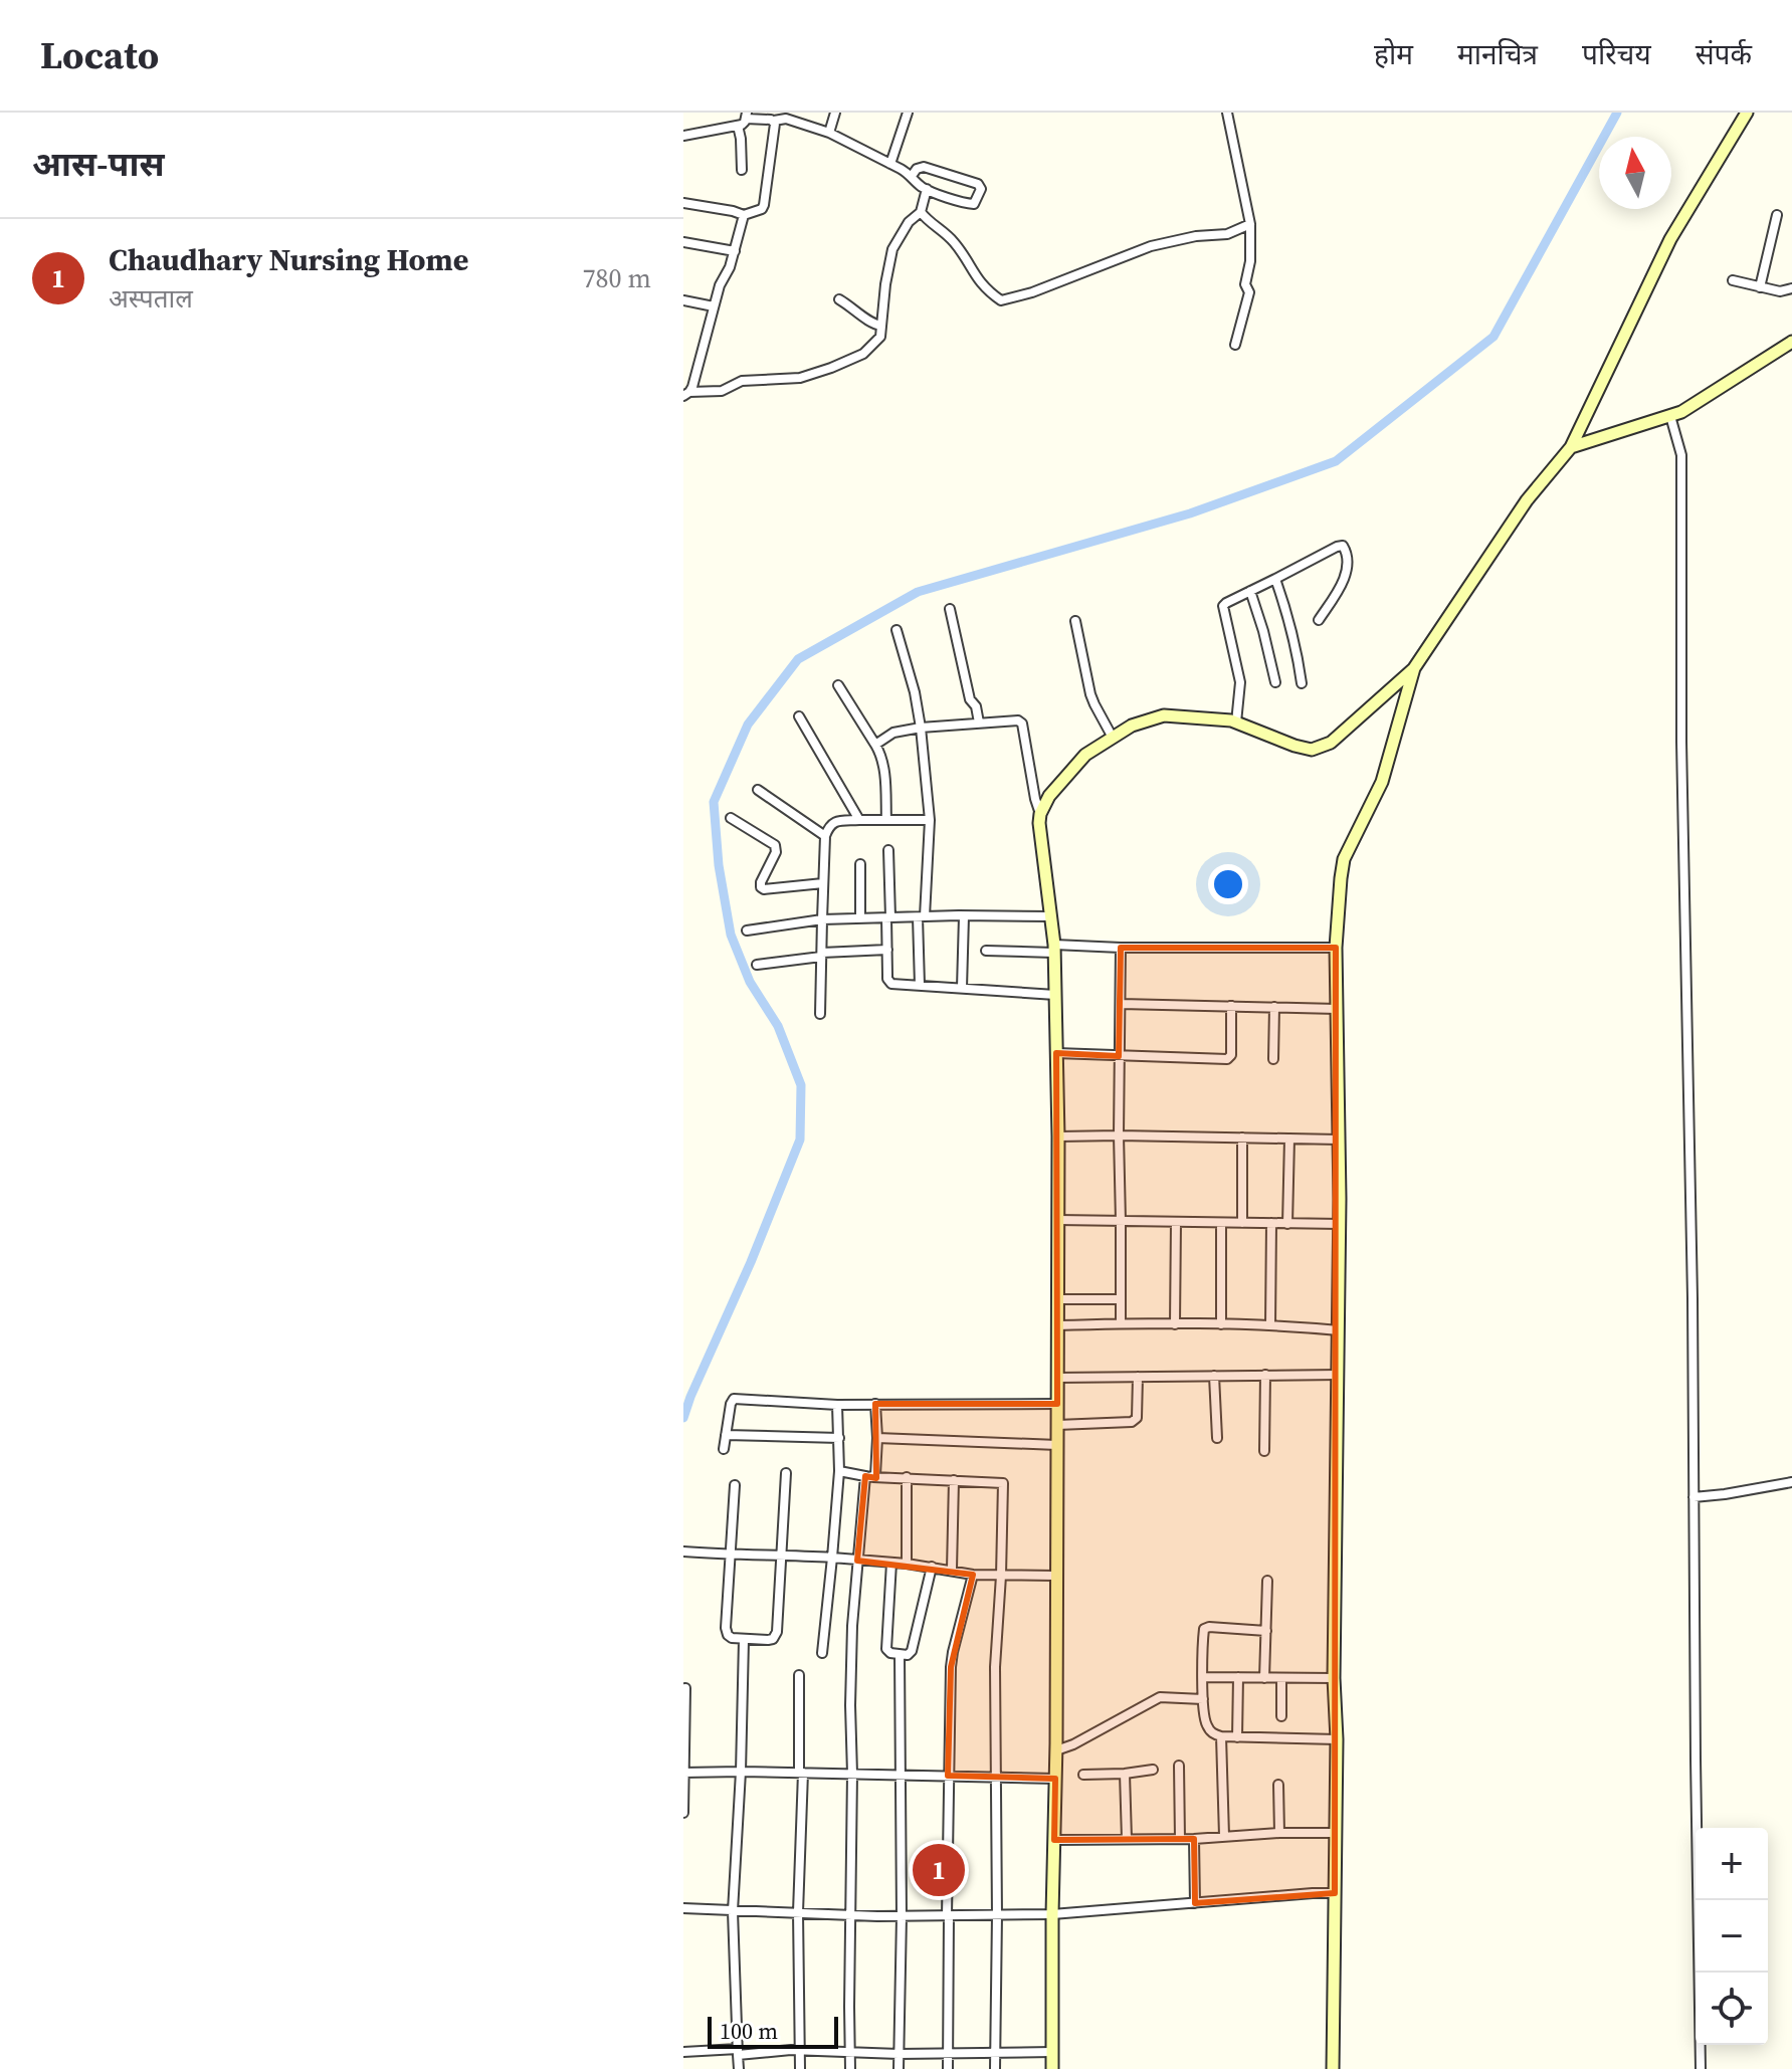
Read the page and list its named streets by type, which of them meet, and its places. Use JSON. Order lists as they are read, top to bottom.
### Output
{
  "scale_bar": "100 m",
  "north": "top",
  "page": {
    "header": "Locato",
    "nav": [
      "होम",
      "मानचित्र",
      "परिचय",
      "संपर्क"
    ],
    "heading": "आस-पास",
    "list": [
      {
        "mark": "1",
        "name": "Chaudhary Nursing Home",
        "note": "अस्पताल",
        "value": "780 m"
      }
    ],
    "map_buttons": ["+", "−"],
    "pins": "1",
    "scale": "100 m"
  }
}
